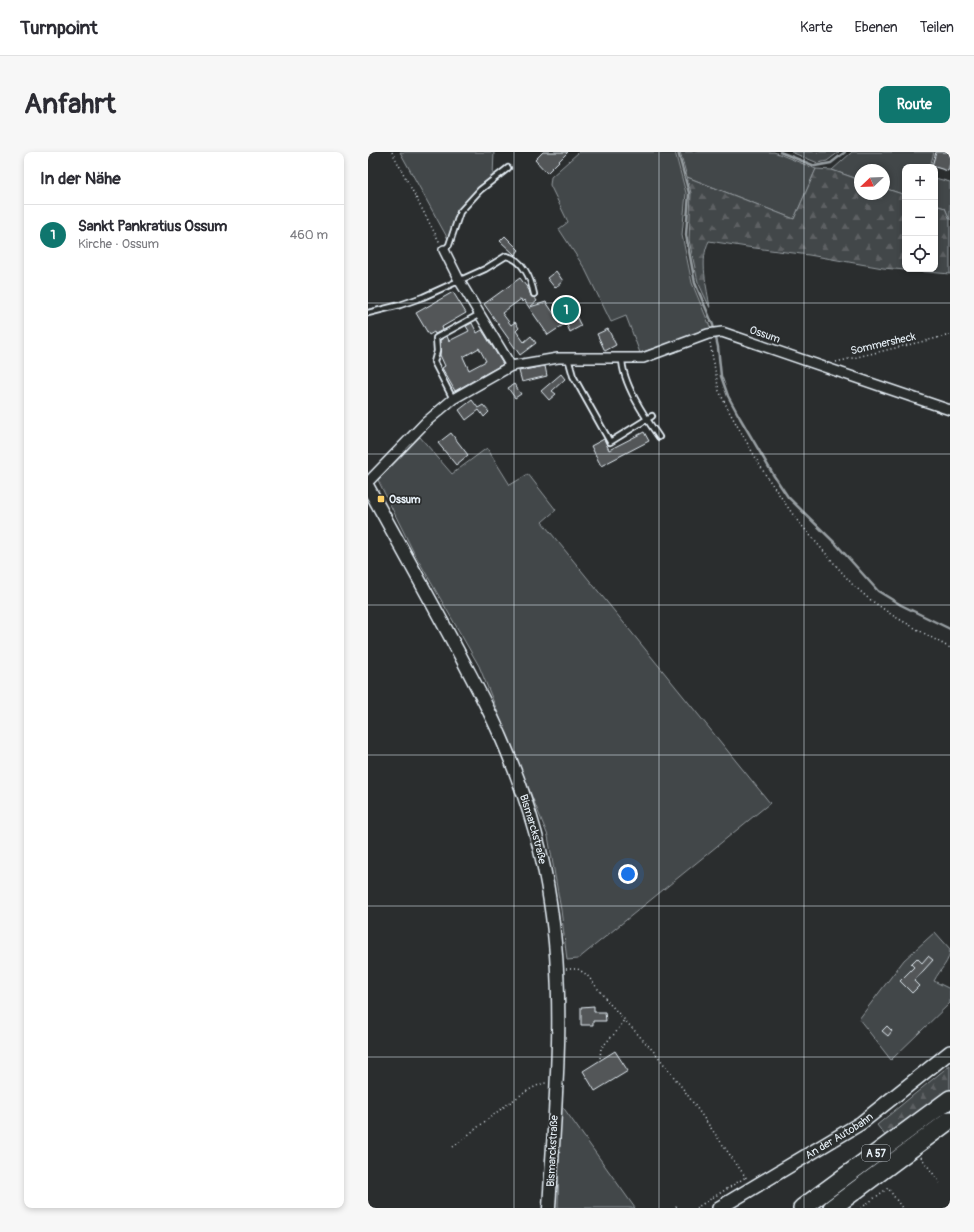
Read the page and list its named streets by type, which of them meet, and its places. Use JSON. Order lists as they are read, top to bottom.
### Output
{
  "streets": {
    "highway": ["A 57"],
    "main road": ["An der Autobahn"],
    "street": ["Ossum", "Bismarckstraße"],
    "path": ["Sommersheck"]
  },
  "crossings": [
    ["Ossum", "Sommersheck"]
  ],
  "places": {
    "transit": ["Ossum"]
  },
  "north": "bottom left",
  "page": {
    "header": "Turnpoint",
    "nav": ["Karte", "Ebenen", "Teilen"],
    "buttons": "Route",
    "title": "Anfahrt",
    "heading": "In der Nähe",
    "map_buttons": ["+", "−"],
    "list": [
      {
        "mark": "1",
        "name": "Sankt Pankratius Ossum",
        "note": "Kirche · Ossum",
        "value": "460 m"
      }
    ],
    "pins": "1"
  }
}
